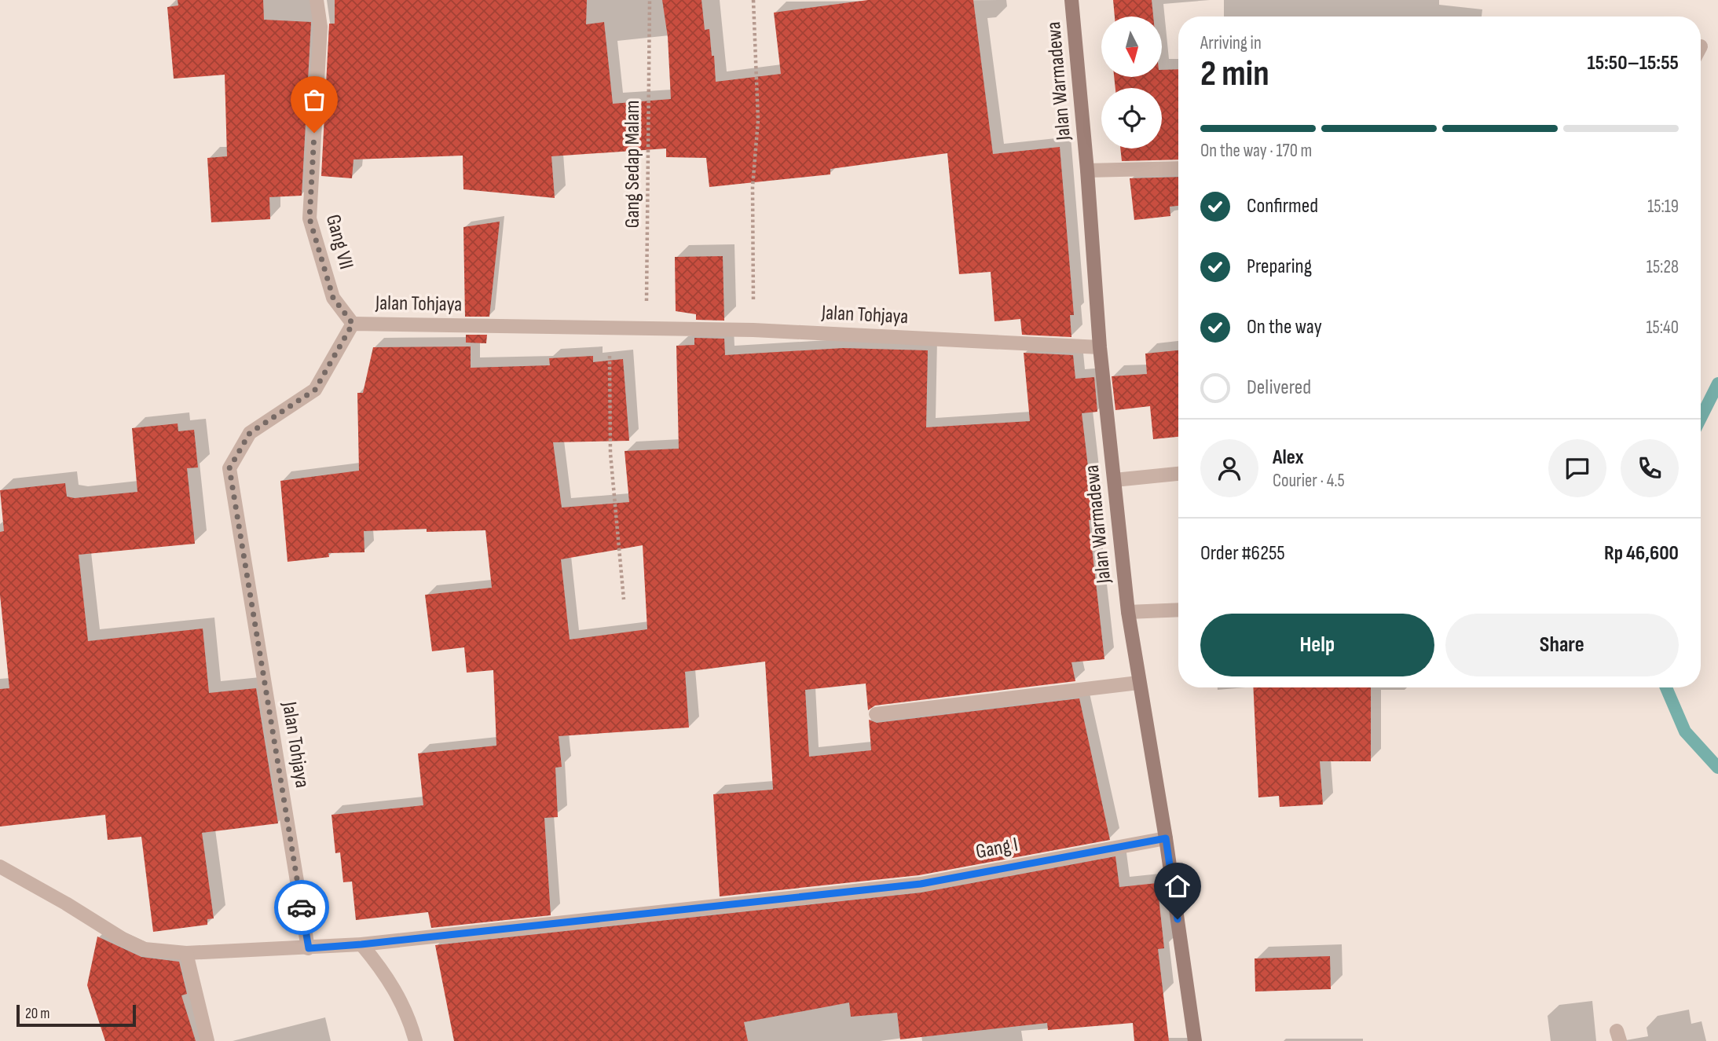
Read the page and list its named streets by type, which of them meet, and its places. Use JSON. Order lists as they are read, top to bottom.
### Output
{
  "streets": {
    "street": [
      "Jalan Warmadewa",
      "Gang VII",
      "Jalan Tohjaya",
      "Gang I"
    ],
    "path": ["Gang Sedap Malam"]
  },
  "crossings": [
    ["Jalan Warmadewa", "Jalan Tohjaya"],
    ["Jalan Warmadewa", "Gang I"],
    ["Gang Sedap Malam", "Jalan Tohjaya"],
    ["Gang VII", "Jalan Tohjaya"],
    ["Jalan Tohjaya", "Gang I"]
  ],
  "scale_bar": "20 m",
  "north": "bottom",
  "page": {
    "heading": ["2 min", "Arriving in", "15:50–15:55"],
    "panel": [
      "Alex",
      "Courier · 4.5",
      "Order #6255",
      "Rp 46,600"
    ],
    "bar": "On the way · 170 m",
    "list": [
      ["Confirmed", "15:19"],
      ["Preparing", "15:28"],
      ["On the way", "15:40"],
      "Delivered"
    ],
    "buttons": ["Help", "Share"],
    "scale": "20 m"
  }
}
